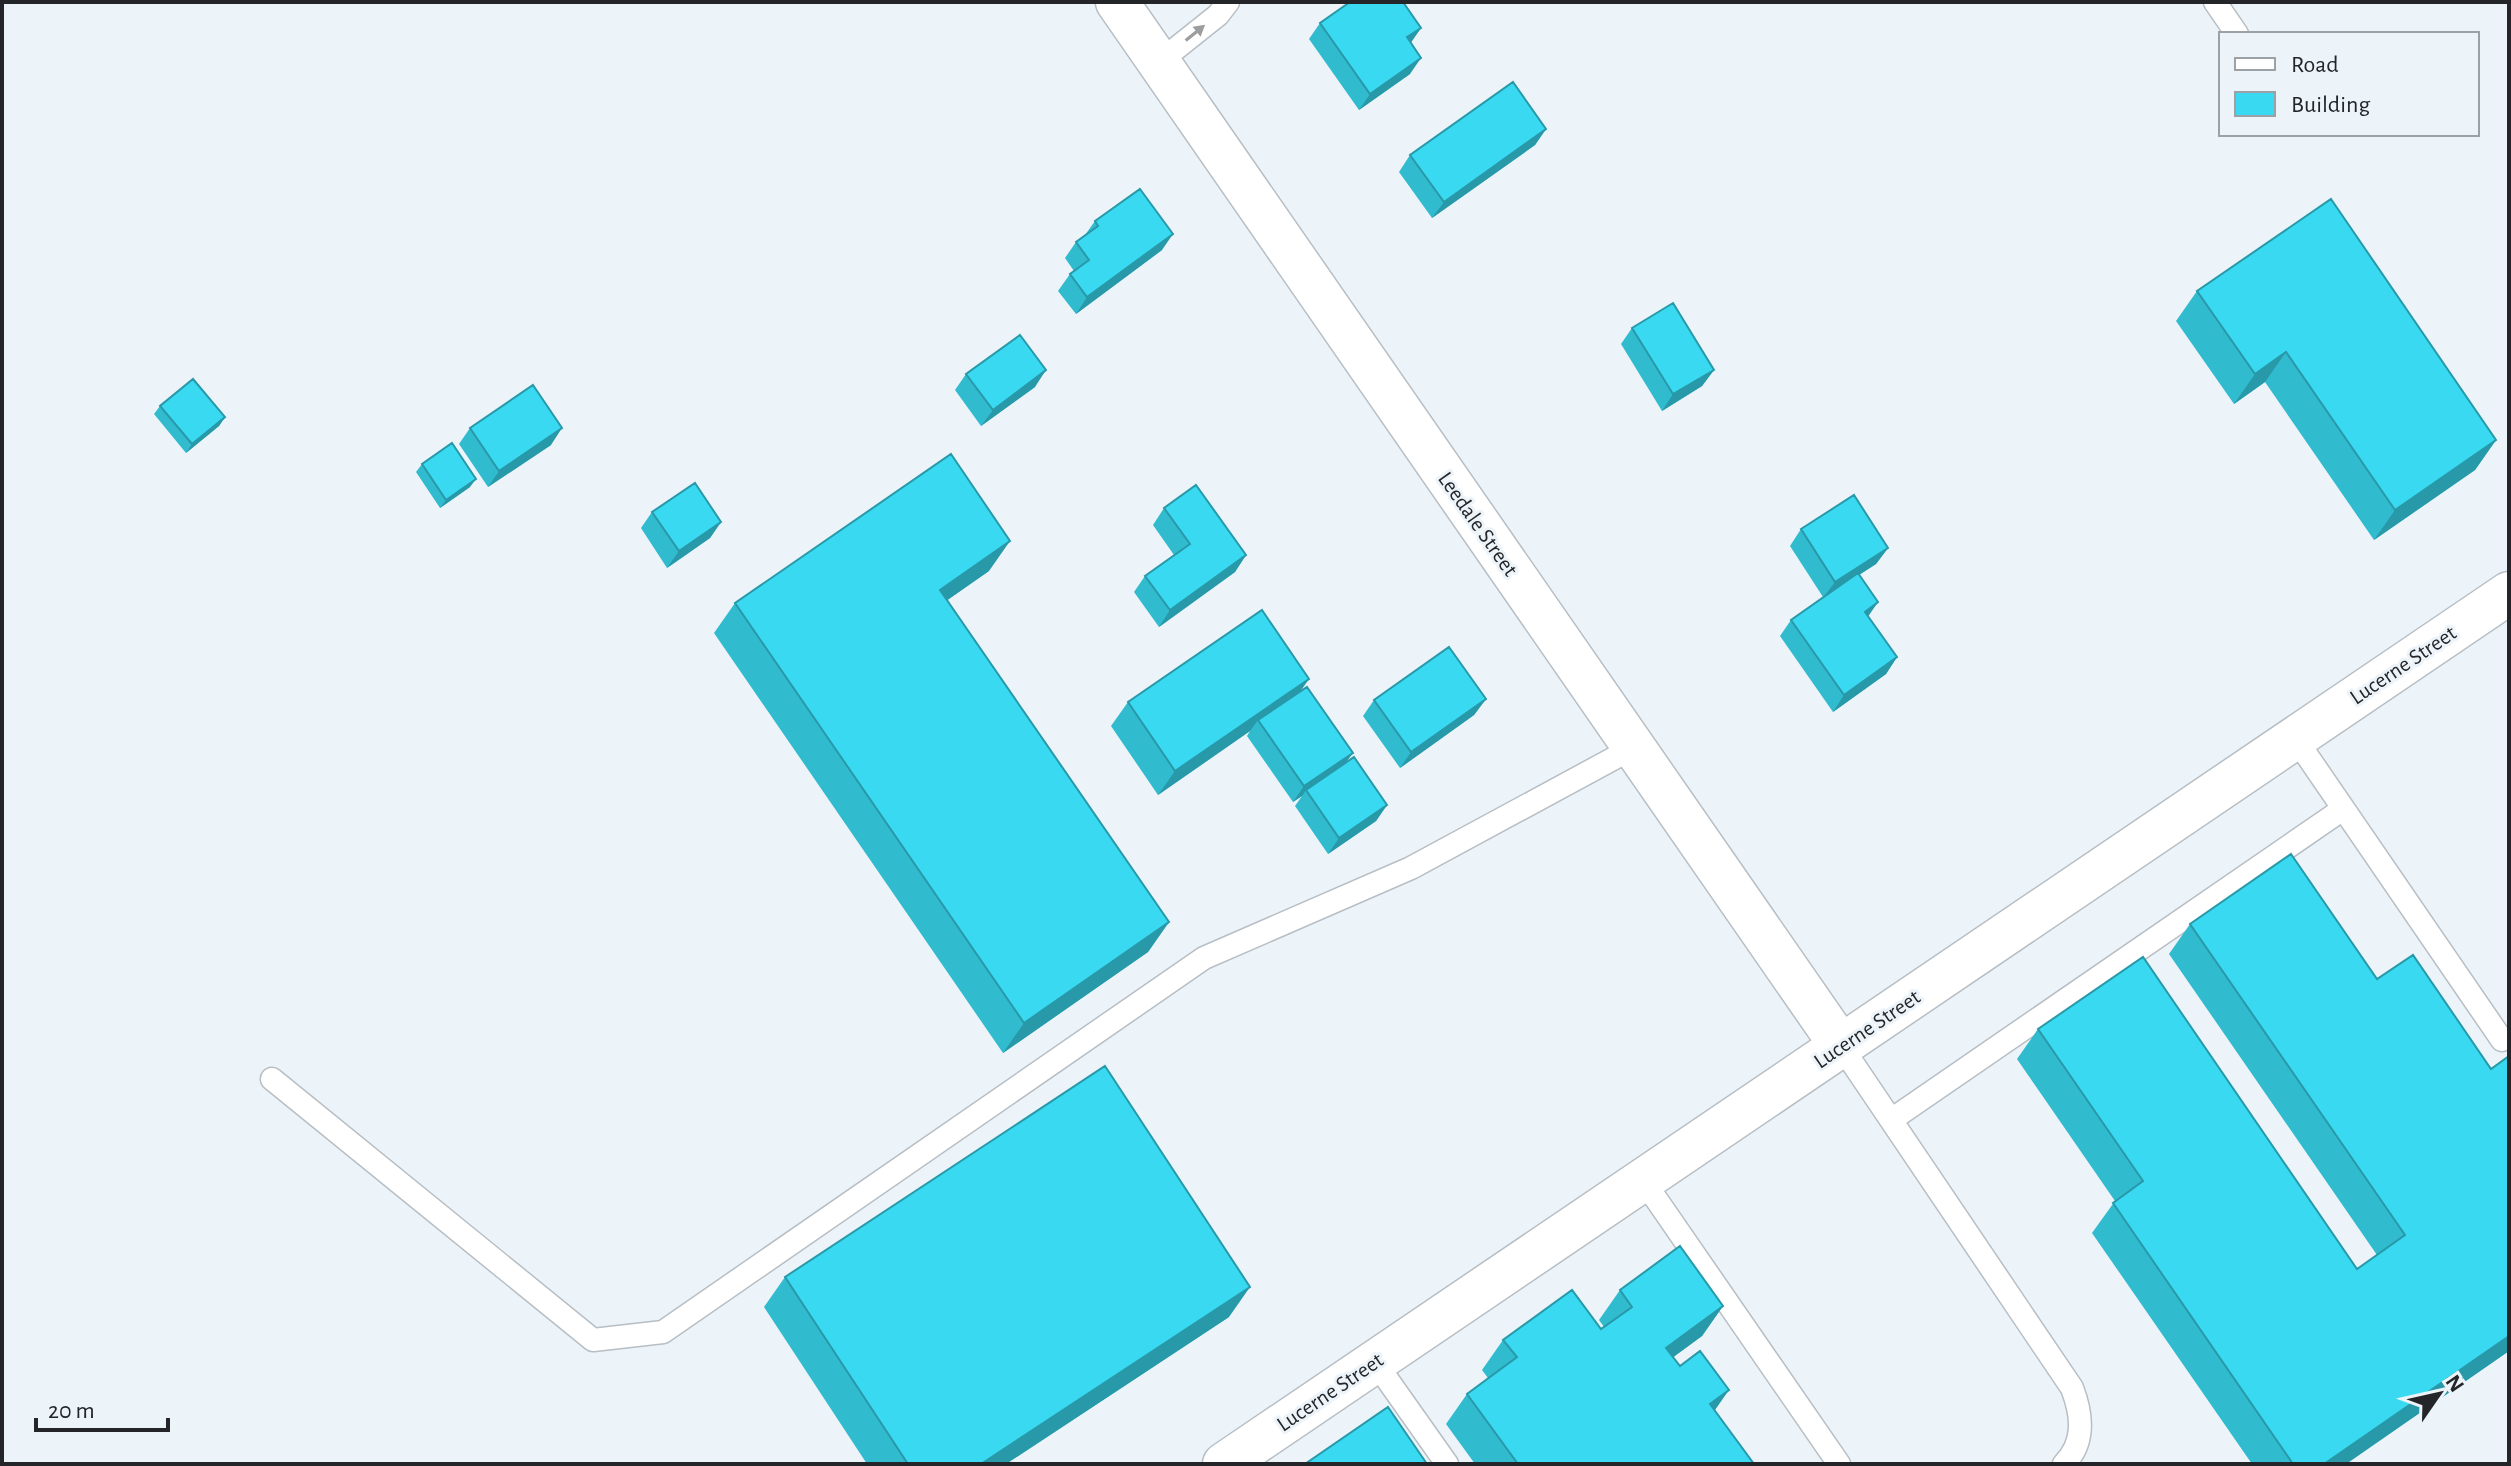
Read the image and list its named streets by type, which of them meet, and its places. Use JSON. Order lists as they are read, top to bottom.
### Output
{
  "streets": {
    "street": ["Leedale Street", "Lucerne Street"]
  },
  "crossings": [
    ["Leedale Street", "Lucerne Street"]
  ],
  "legend": ["Road", "Building"],
  "scale_bar": "20 m",
  "north": "top right"
}
